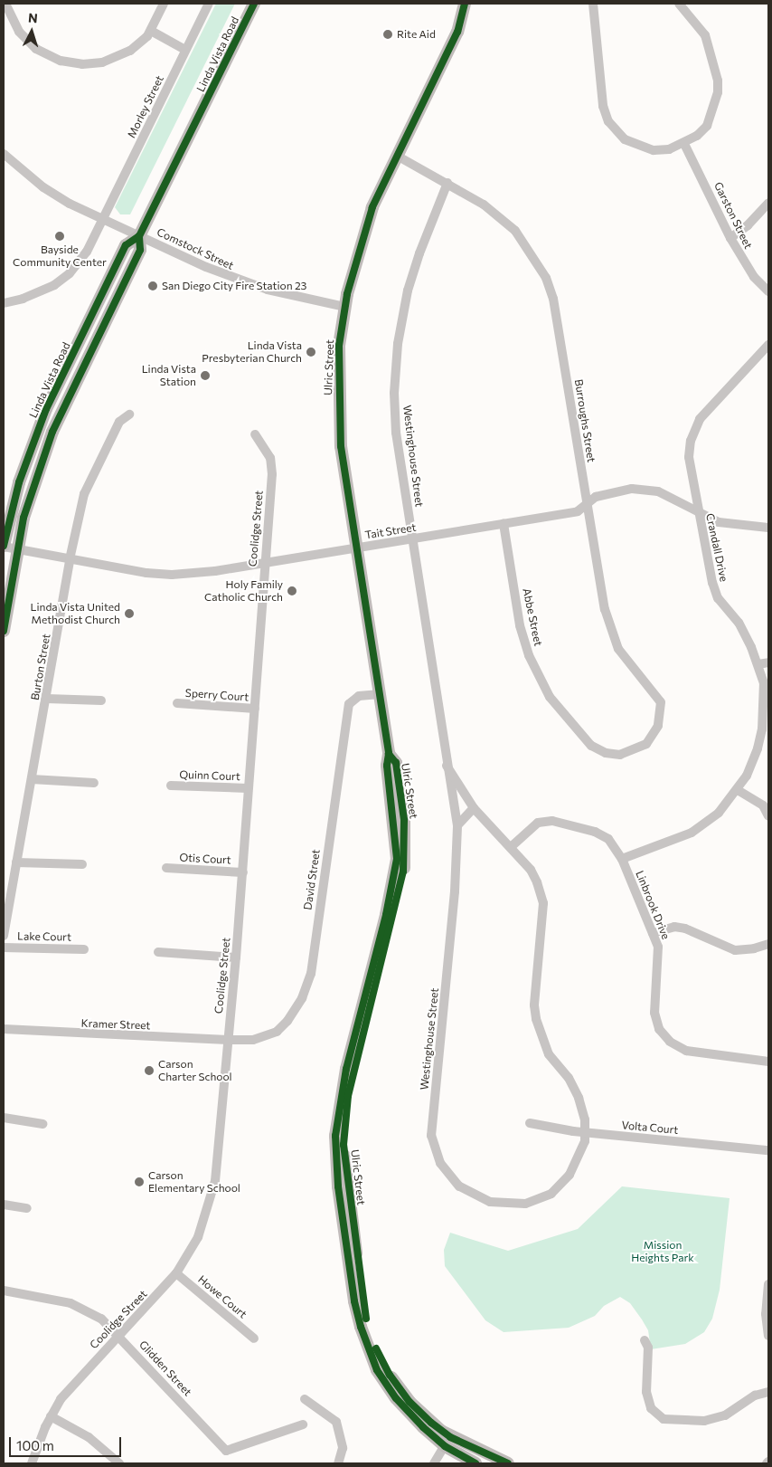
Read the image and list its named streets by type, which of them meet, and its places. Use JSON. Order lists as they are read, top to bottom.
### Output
{
  "streets": {
    "main road": ["Linda Vista Road", "Ulric Street"],
    "street": [
      "Morley Street",
      "Garston Street",
      "Comstock Street",
      "Burroughs Street",
      "Westinghouse Street",
      "Coolidge Street",
      "Tait Street",
      "Crandall Drive",
      "Abbe Street",
      "Burton Street",
      "Sperry Court",
      "Quinn Court",
      "Otis Court",
      "David Street",
      "Linbrook Drive",
      "Lake Court",
      "Kramer Street",
      "Volta Court",
      "Howe Court",
      "Glidden Street"
    ]
  },
  "crossings": [
    ["Linda Vista Road", "Comstock Street"],
    ["Linda Vista Road", "Tait Street"],
    ["Morley Street", "Comstock Street"],
    ["Comstock Street", "Ulric Street"],
    ["Ulric Street", "Burroughs Street"],
    ["Ulric Street", "Tait Street"],
    ["Ulric Street", "David Street"],
    ["Burroughs Street", "Westinghouse Street"],
    ["Burroughs Street", "Tait Street"],
    ["Burroughs Street", "Abbe Street"],
    ["Westinghouse Street", "Tait Street"],
    ["Westinghouse Street", "Volta Court"],
    ["Coolidge Street", "Tait Street"],
    ["Coolidge Street", "Sperry Court"],
    ["Coolidge Street", "Quinn Court"],
    ["Coolidge Street", "Otis Court"],
    ["Coolidge Street", "David Street"],
    ["Coolidge Street", "Kramer Street"],
    ["Coolidge Street", "Howe Court"],
    ["Coolidge Street", "Glidden Street"],
    ["Tait Street", "Crandall Drive"],
    ["Tait Street", "Abbe Street"],
    ["Tait Street", "Burton Street"],
    ["Crandall Drive", "Linbrook Drive"],
    ["David Street", "Kramer Street"]
  ],
  "parks": ["Mission Heights Park"],
  "places": [
    "Rite Aid",
    "Bayside Community Center",
    "San Diego City Fire Station 23",
    "Linda Vista Presbyterian Church",
    "Linda Vista Station",
    "Holy Family Catholic Church",
    "Linda Vista United Methodist Church",
    "Carson Charter School",
    "Carson Elementary School"
  ],
  "scale_bar": "100 m",
  "north": "top"
}
